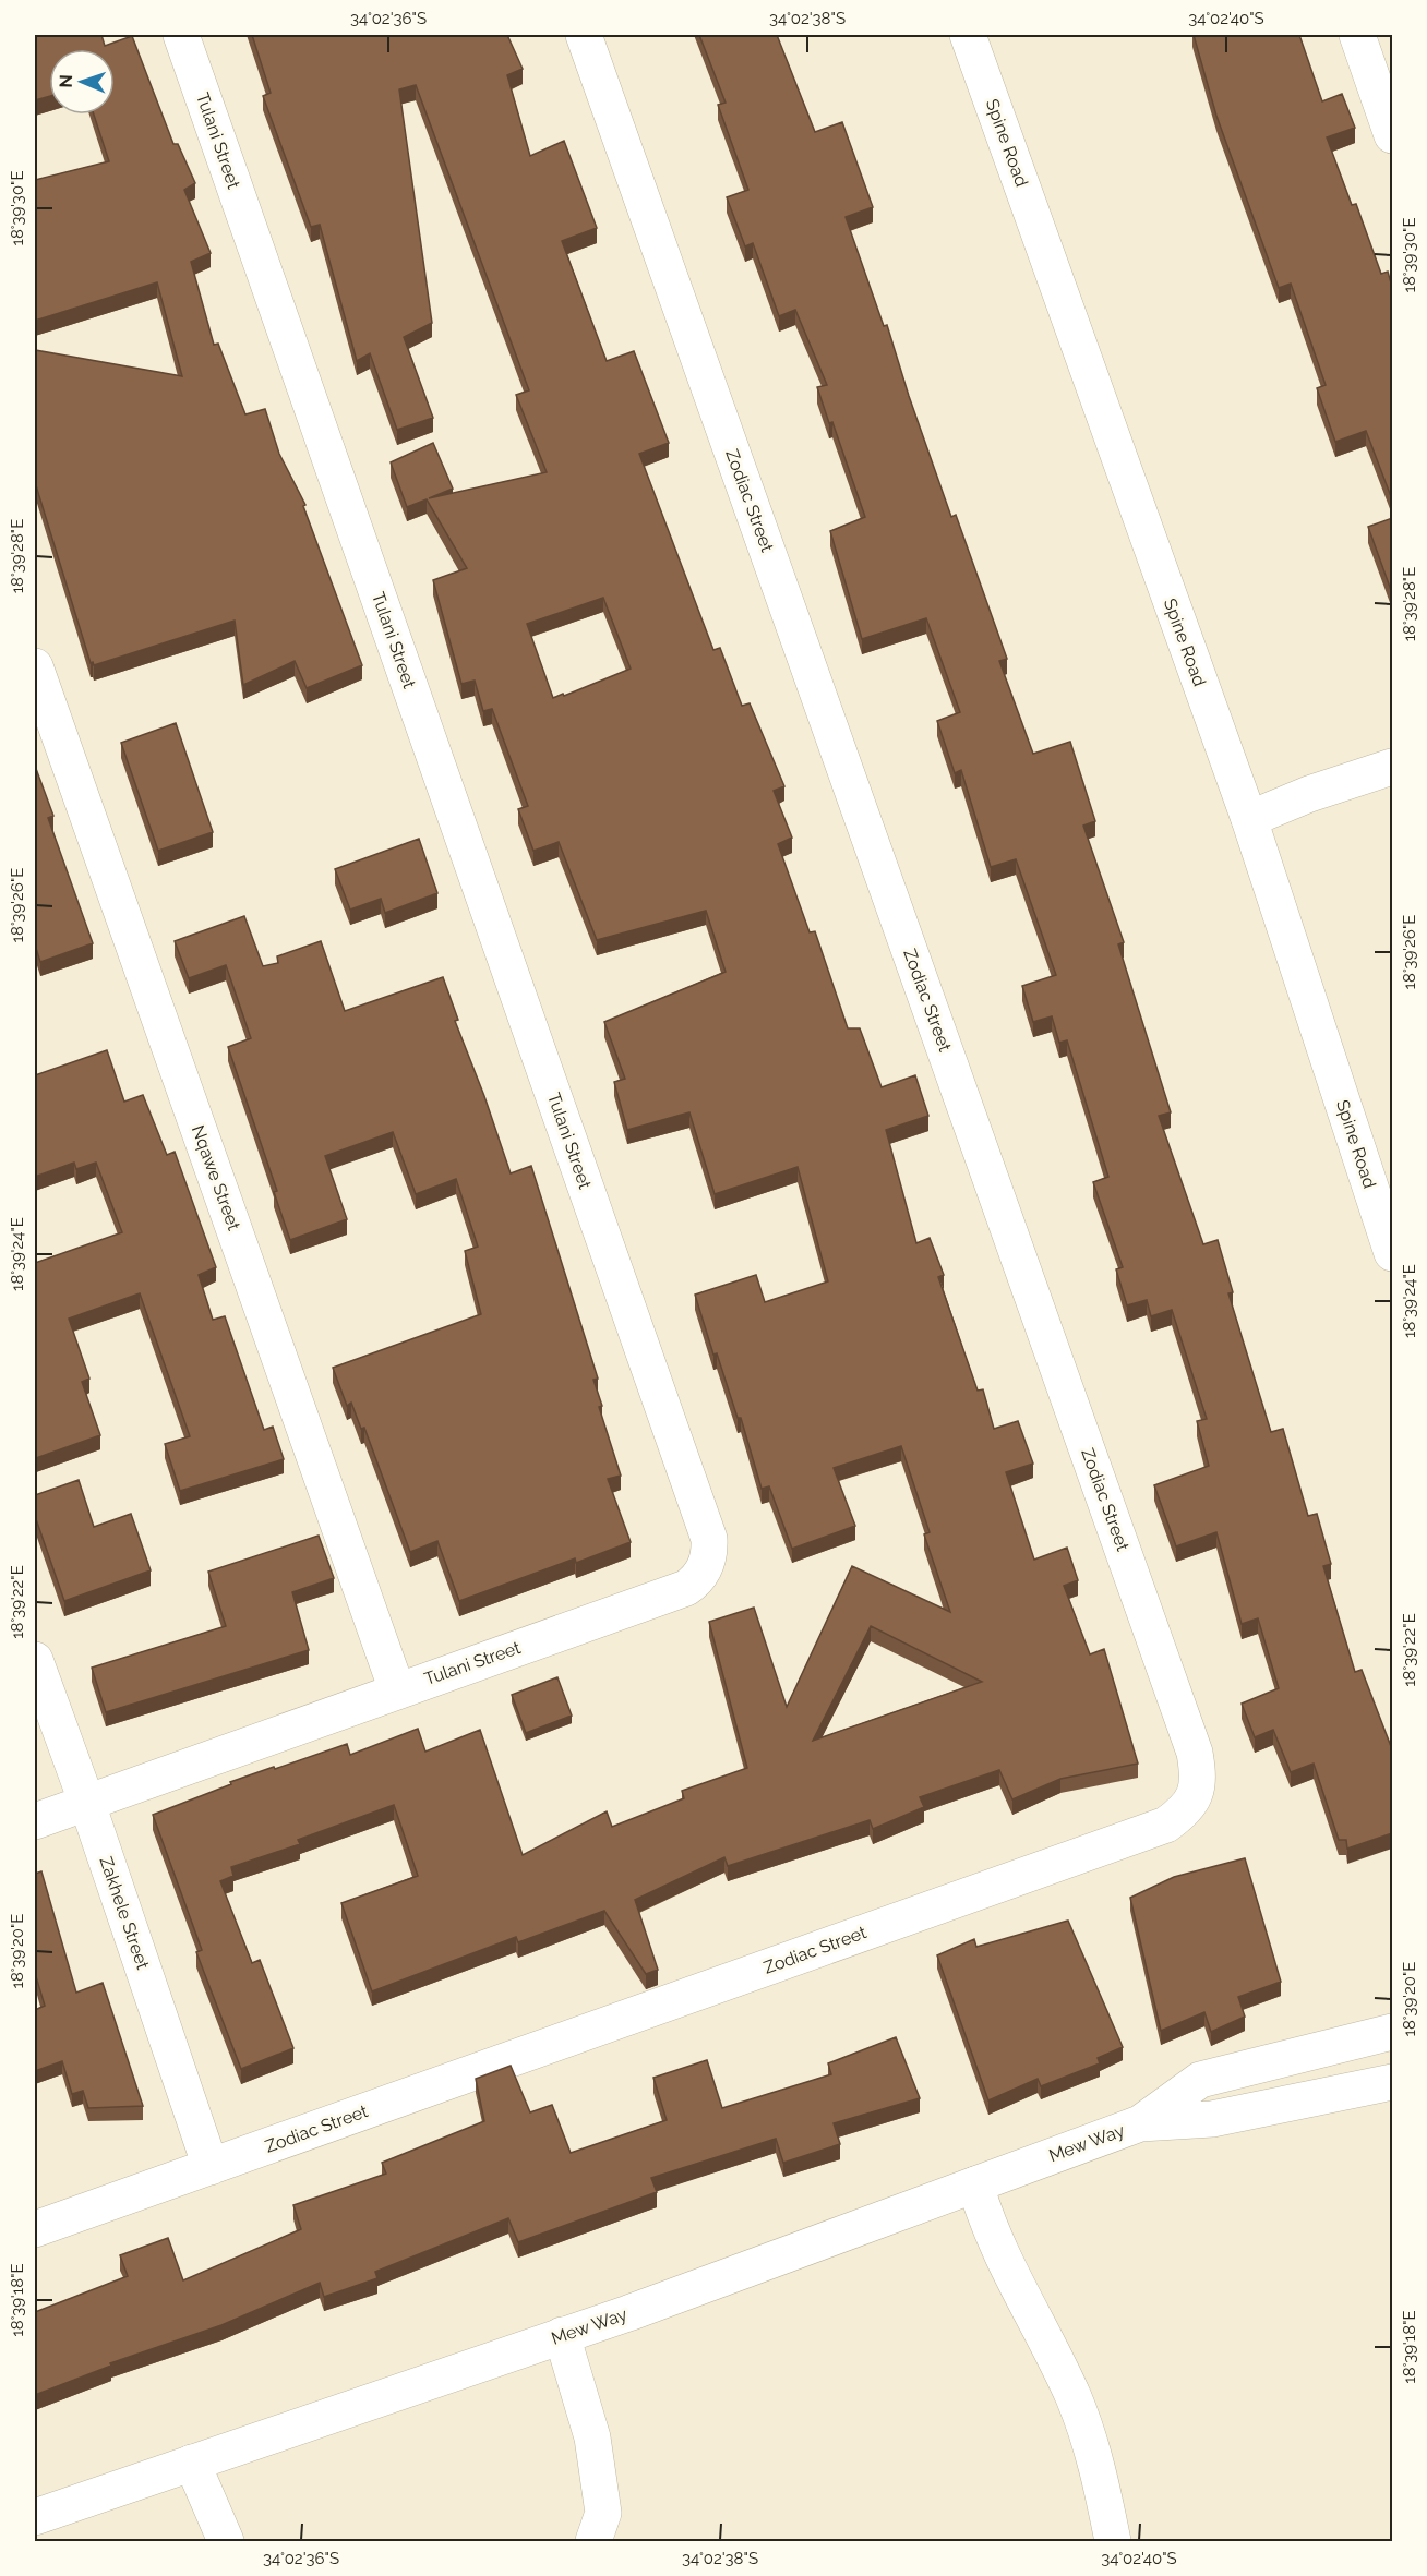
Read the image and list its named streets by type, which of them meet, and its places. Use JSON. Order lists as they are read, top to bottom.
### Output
{
  "streets": {
    "street": [
      "Tulani Street",
      "Spine Road",
      "Zodiac Street",
      "Nqawe Street",
      "Zakhele Street",
      "Mew Way"
    ]
  },
  "crossings": [
    ["Tulani Street", "Nqawe Street"],
    ["Tulani Street", "Zakhele Street"],
    ["Zodiac Street", "Zakhele Street"]
  ],
  "north": "left",
  "coordinates": [
    "34°02'36\"S",
    "34°02'38\"S",
    "34°02'40\"S",
    "18°39'30\"E",
    "18°39'28\"E",
    "18°39'26\"E",
    "18°39'24\"E",
    "18°39'22\"E",
    "18°39'20\"E",
    "18°39'18\"E"
  ]
}
